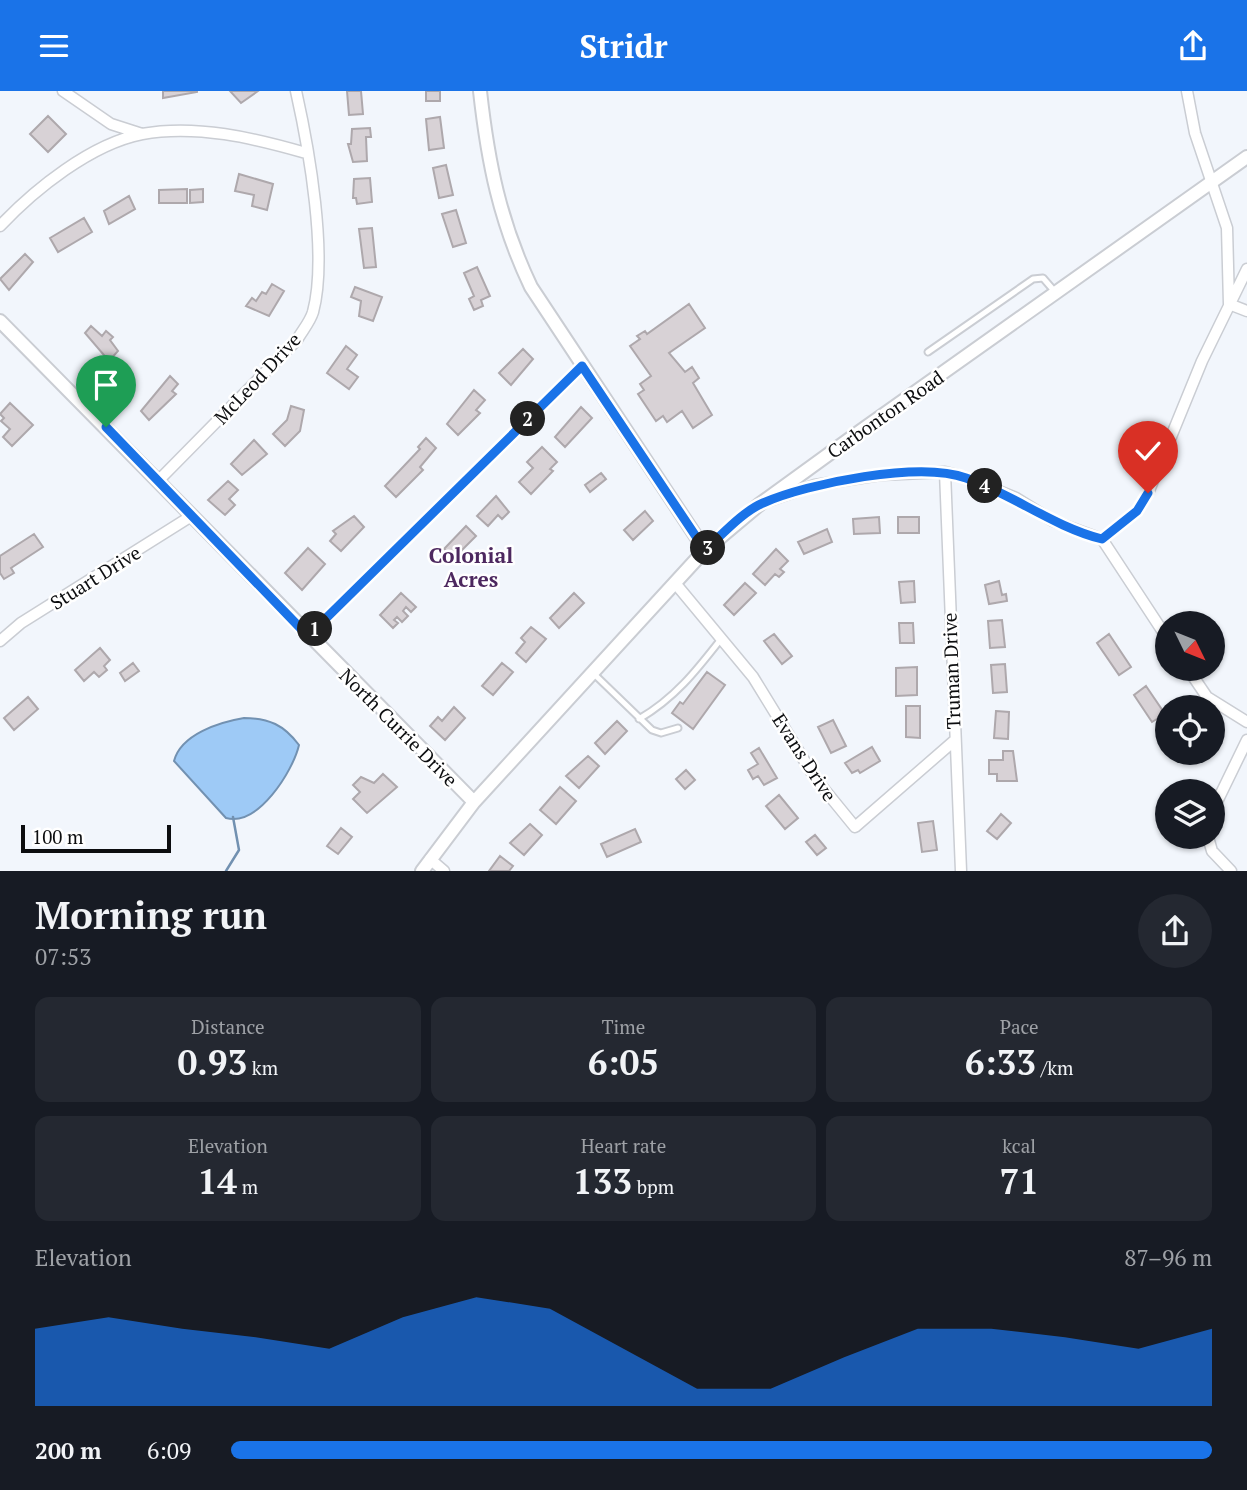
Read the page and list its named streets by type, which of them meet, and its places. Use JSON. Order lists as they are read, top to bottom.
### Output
{
  "streets": {
    "street": [
      "McLeod Drive",
      "Carbonton Road",
      "Stuart Drive",
      "Truman Drive",
      "North Currie Drive",
      "Evans Drive"
    ]
  },
  "crossings": [
    ["McLeod Drive", "North Currie Drive"],
    ["Carbonton Road", "North Currie Drive"],
    ["Carbonton Road", "Evans Drive"],
    ["Stuart Drive", "North Currie Drive"],
    ["Truman Drive", "Evans Drive"]
  ],
  "districts": ["Colonial Acres"],
  "scale_bar": "100 m",
  "north": "bottom right",
  "page": {
    "header": "Stridr",
    "pins": [
      "2",
      "4",
      "3",
      "1"
    ],
    "scale": "100 m",
    "heading": ["Morning run", "07:53"],
    "stats": [
      ["Distance", "0.93 km"],
      ["Time", "6:05"],
      ["Pace", "6:33 /km"],
      ["Elevation", "14 m"],
      ["Heart rate", "133 bpm"],
      ["kcal", "71"]
    ],
    "chart": ["Elevation", "87–96 m"],
    "list": [
      {
        "name": "200 m",
        "note": "6:09"
      }
    ]
  }
}
